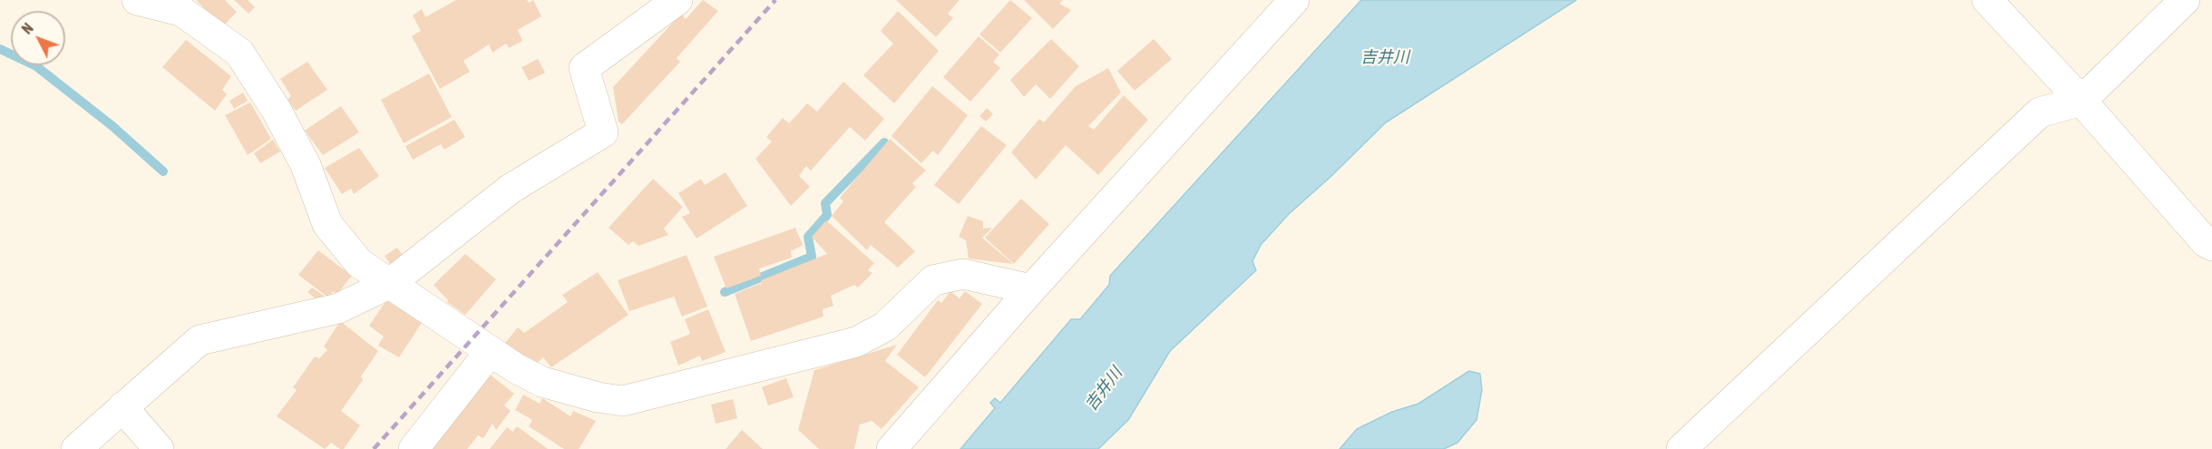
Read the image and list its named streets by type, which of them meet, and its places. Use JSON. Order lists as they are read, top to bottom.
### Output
{
  "water": ["吉井川"],
  "north": "top left"
}
